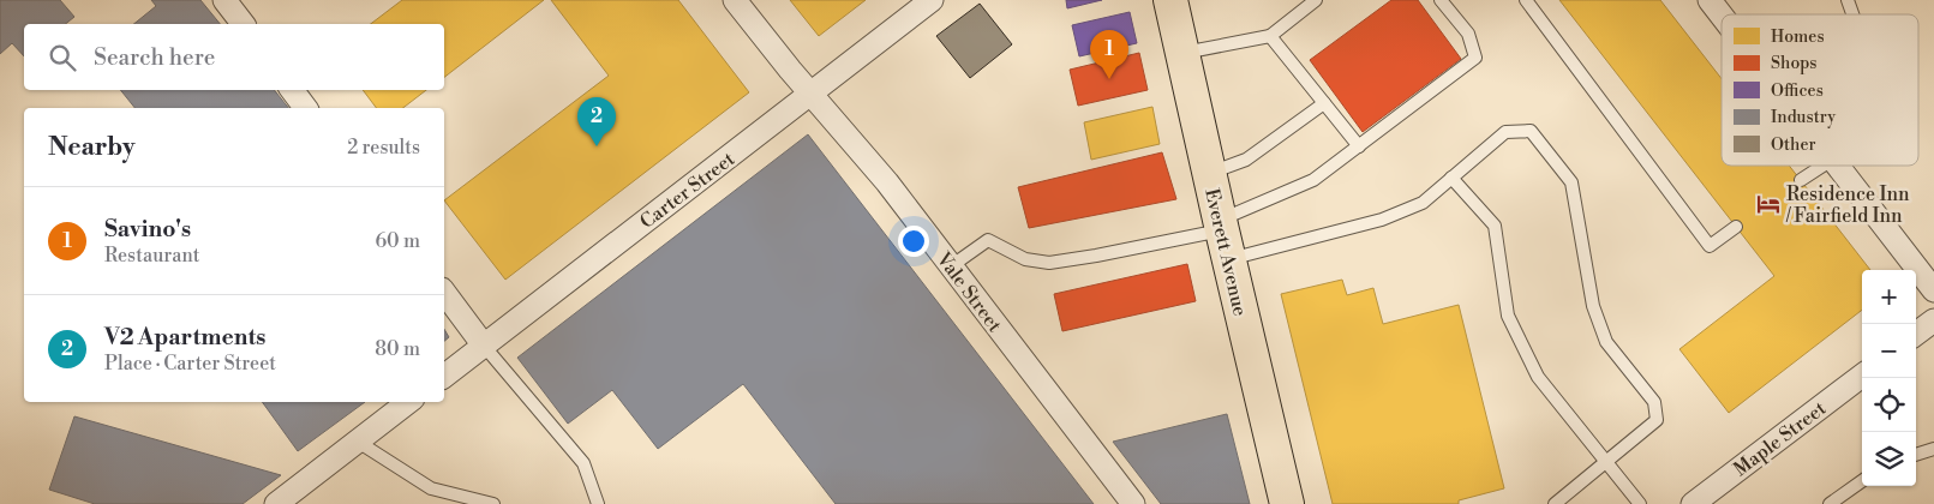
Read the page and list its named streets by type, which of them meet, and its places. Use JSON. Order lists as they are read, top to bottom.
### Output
{
  "streets": {
    "main road": ["Everett Avenue"],
    "street": ["Carter Street", "Vale Street", "Maple Street"]
  },
  "crossings": [
    ["Carter Street", "Vale Street"]
  ],
  "places": {
    "hotel": ["Residence Inn / Fairfield Inn"]
  },
  "legend": [
    "Homes",
    "Shops",
    "Offices",
    "Industry",
    "Other"
  ],
  "page": {
    "search": "Search here",
    "pins": ["1", "2"],
    "heading": ["Nearby", "2 results"],
    "list": [
      {
        "mark": "1",
        "name": "Savino's",
        "note": "Restaurant",
        "value": "60 m"
      },
      {
        "mark": "2",
        "name": "V2 Apartments",
        "note": "Place · Carter Street",
        "value": "80 m"
      }
    ],
    "map_buttons": ["+", "−"]
  }
}
